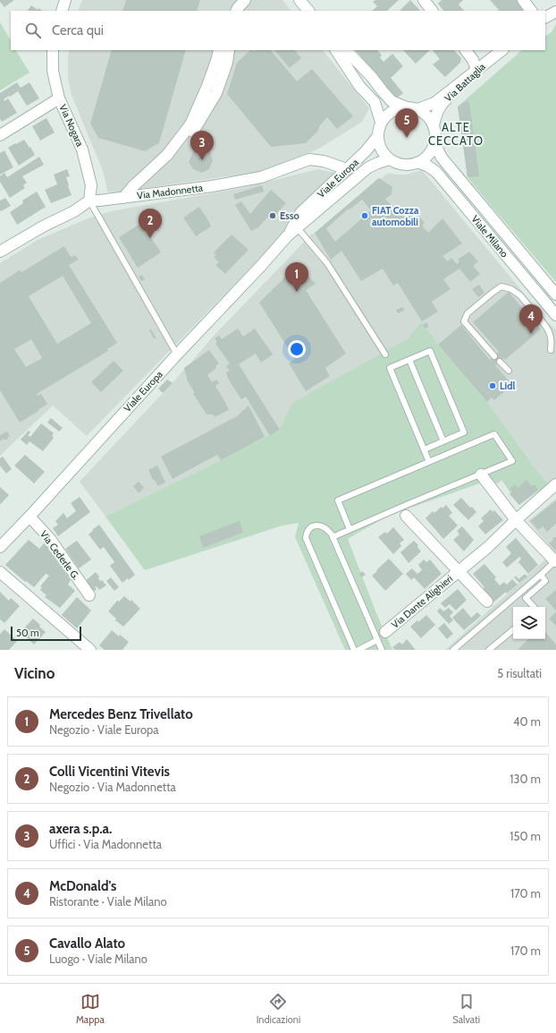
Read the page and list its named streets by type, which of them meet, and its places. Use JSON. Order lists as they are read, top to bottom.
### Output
{
  "streets": {
    "main road": [
      "Via Battaglia",
      "Via Nogara",
      "Viale Europa",
      "Via Madonnetta",
      "Viale Milano",
      "Via Cederle G.",
      "Via Dante Alighieri"
    ]
  },
  "crossings": [
    ["Via Battaglia", "Viale Europa"],
    ["Via Battaglia", "Viale Milano"],
    ["Via Nogara", "Via Madonnetta"],
    ["Viale Europa", "Via Madonnetta"],
    ["Viale Europa", "Viale Milano"],
    ["Viale Europa", "Via Cederle G."]
  ],
  "districts": ["ALTE CECCATO"],
  "places": ["Esso", "FIAT Cozza automobili", "Lidl"],
  "scale_bar": "50 m",
  "page": {
    "search": "Cerca qui",
    "pins": [
      "5",
      "3",
      "2",
      "1",
      "4"
    ],
    "scale": "50 m",
    "heading": ["Vicino", "5 risultati"],
    "list": [
      {
        "mark": "1",
        "name": "Mercedes Benz Trivellato",
        "note": "Negozio · Viale Europa",
        "value": "40 m"
      },
      {
        "mark": "2",
        "name": "Colli Vicentini Vitevis",
        "note": "Negozio · Via Madonnetta",
        "value": "130 m"
      },
      {
        "mark": "3",
        "name": "axera s.p.a.",
        "note": "Uffici · Via Madonnetta",
        "value": "150 m"
      },
      {
        "mark": "4",
        "name": "McDonald's",
        "note": "Ristorante · Viale Milano",
        "value": "170 m"
      },
      {
        "mark": "5",
        "name": "Cavallo Alato",
        "note": "Luogo · Viale Milano",
        "value": "170 m"
      }
    ],
    "nav": ["Mappa", "Indicazioni", "Salvati"]
  }
}
